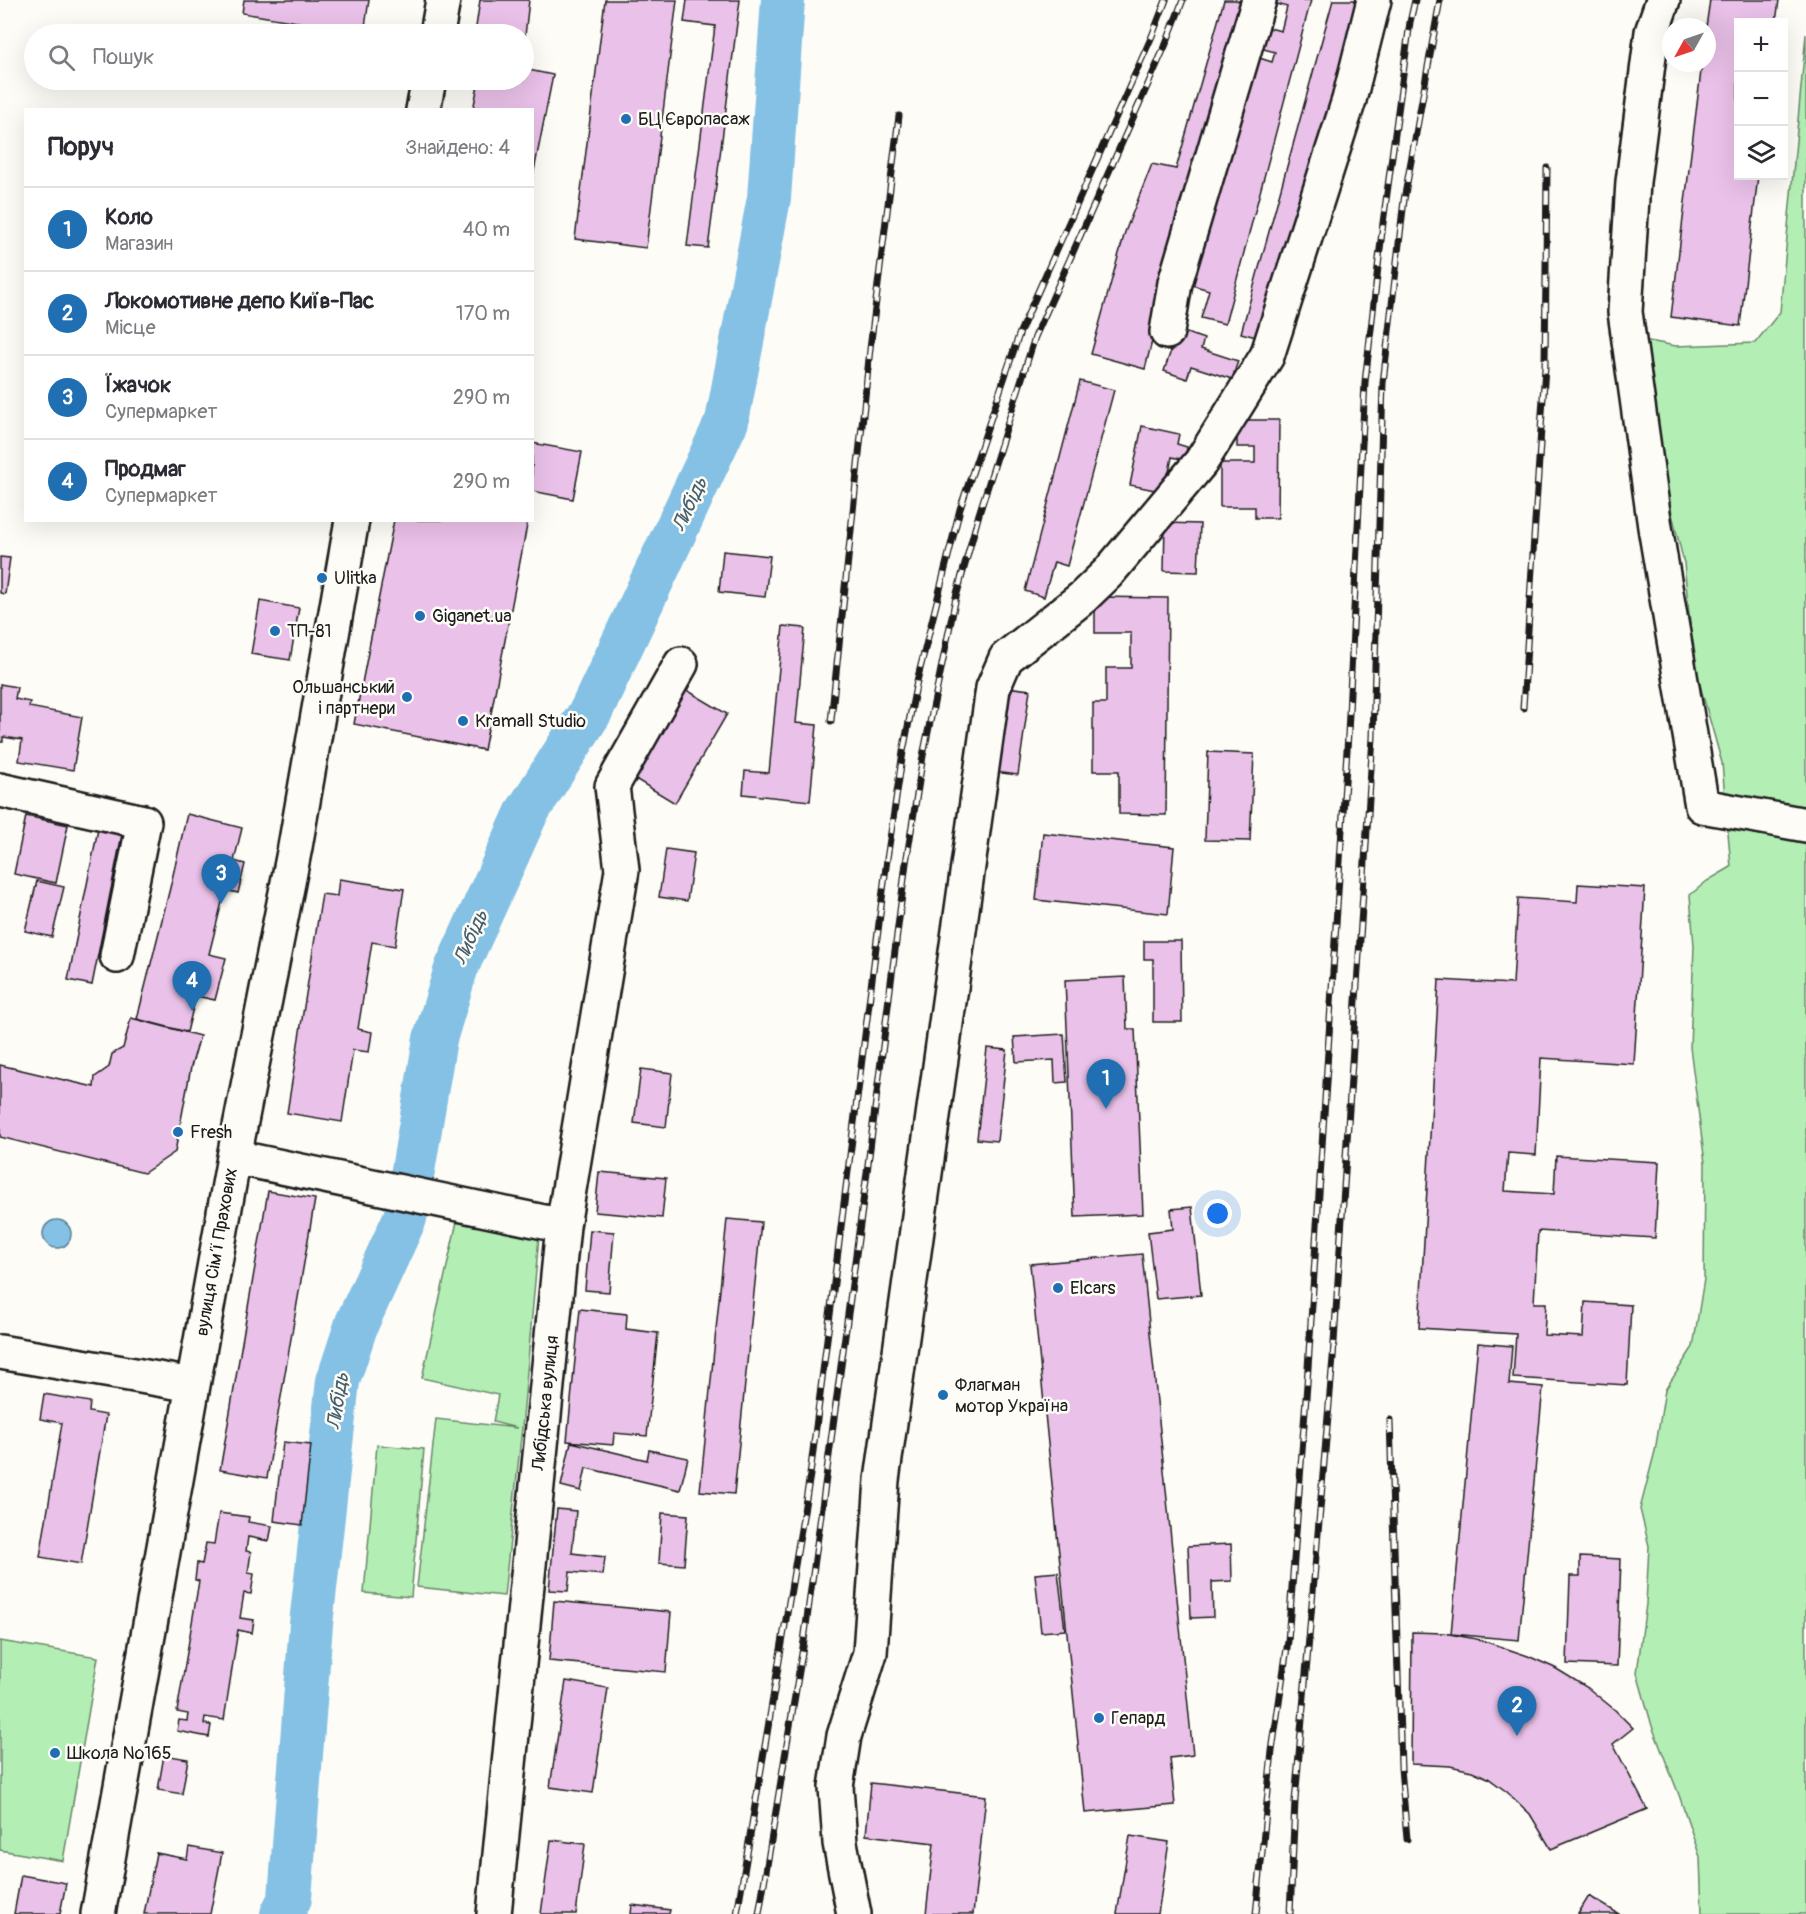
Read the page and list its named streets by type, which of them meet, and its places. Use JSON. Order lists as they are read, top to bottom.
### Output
{
  "streets": {
    "street": ["вулиця Сімʼї Прахових", "Либідська вулиця"]
  },
  "water": ["Либідь"],
  "places": [
    "БЦ Європасаж",
    "Ulitka",
    "Giganet.ua",
    "ТП-81",
    "Ольшанський і партнери",
    "Kramall Studio",
    "Fresh",
    "Elcars",
    "Флагман мотор Україна",
    "Гепард",
    "Школа №165"
  ],
  "north": "bottom left",
  "page": {
    "map_buttons": ["+", "−"],
    "search": "Пошук",
    "heading": ["Поруч", "Знайдено: 4"],
    "list": [
      {
        "mark": "1",
        "name": "Коло",
        "note": "Магазин",
        "value": "40 m"
      },
      {
        "mark": "2",
        "name": "Локомотивне депо Київ-Пас",
        "note": "Місце",
        "value": "170 m"
      },
      {
        "mark": "3",
        "name": "Їжачок",
        "note": "Супермаркет",
        "value": "290 m"
      },
      {
        "mark": "4",
        "name": "Продмаг",
        "note": "Супермаркет",
        "value": "290 m"
      }
    ],
    "pins": [
      "3",
      "4",
      "1",
      "2"
    ]
  }
}
